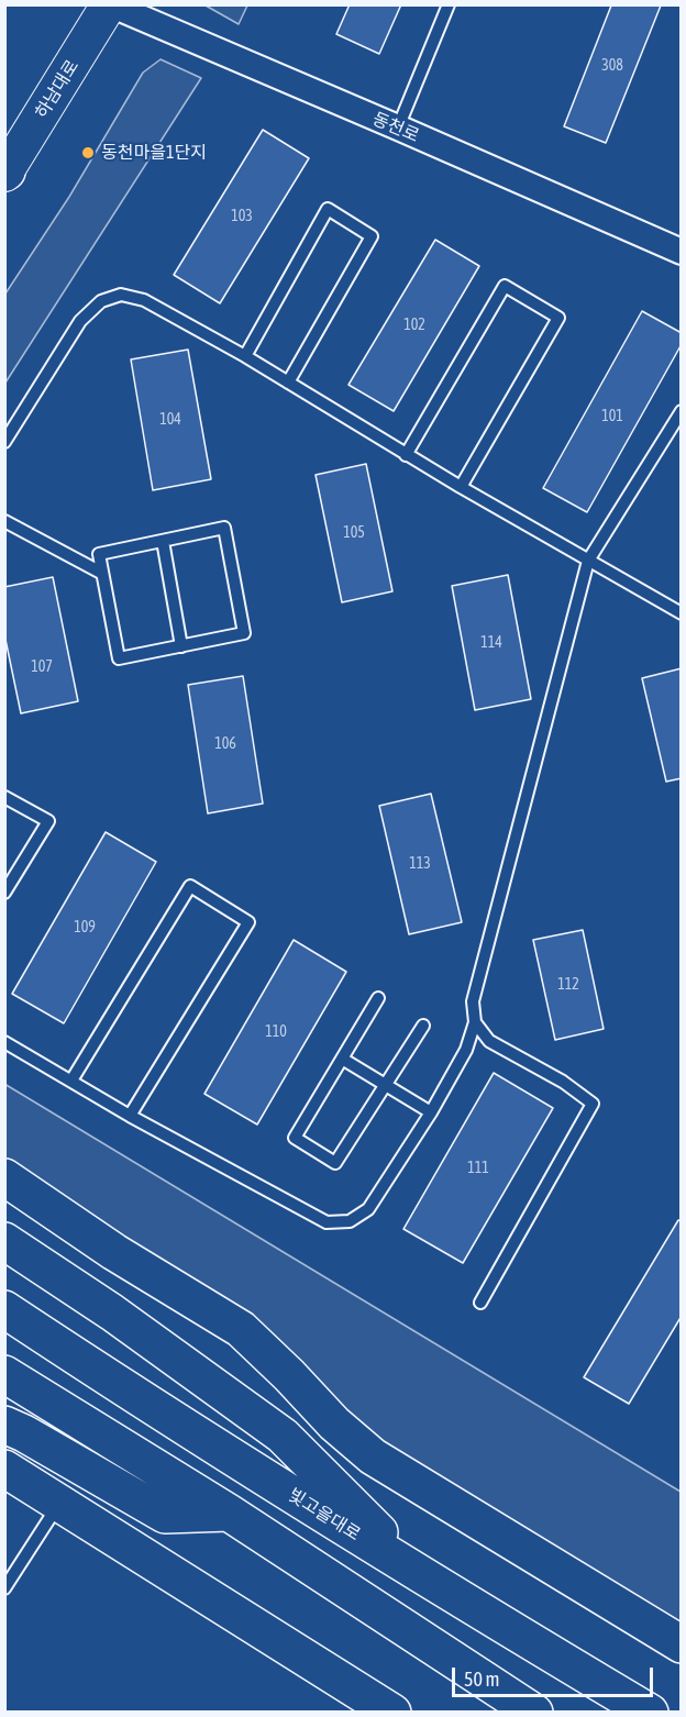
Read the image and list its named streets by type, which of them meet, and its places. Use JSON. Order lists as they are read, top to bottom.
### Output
{
  "streets": {
    "highway": ["빛고을대로"],
    "street": ["하남대로", "동천로"]
  },
  "crossings": [
    ["하남대로", "동천로"]
  ],
  "places": ["동천마을1단지"],
  "house_numbers": [
    "308",
    "103",
    "102",
    "101",
    "104",
    "105",
    "114",
    "107",
    "106",
    "113",
    "109",
    "112",
    "110",
    "111"
  ],
  "scale_bar": "50 m"
}
